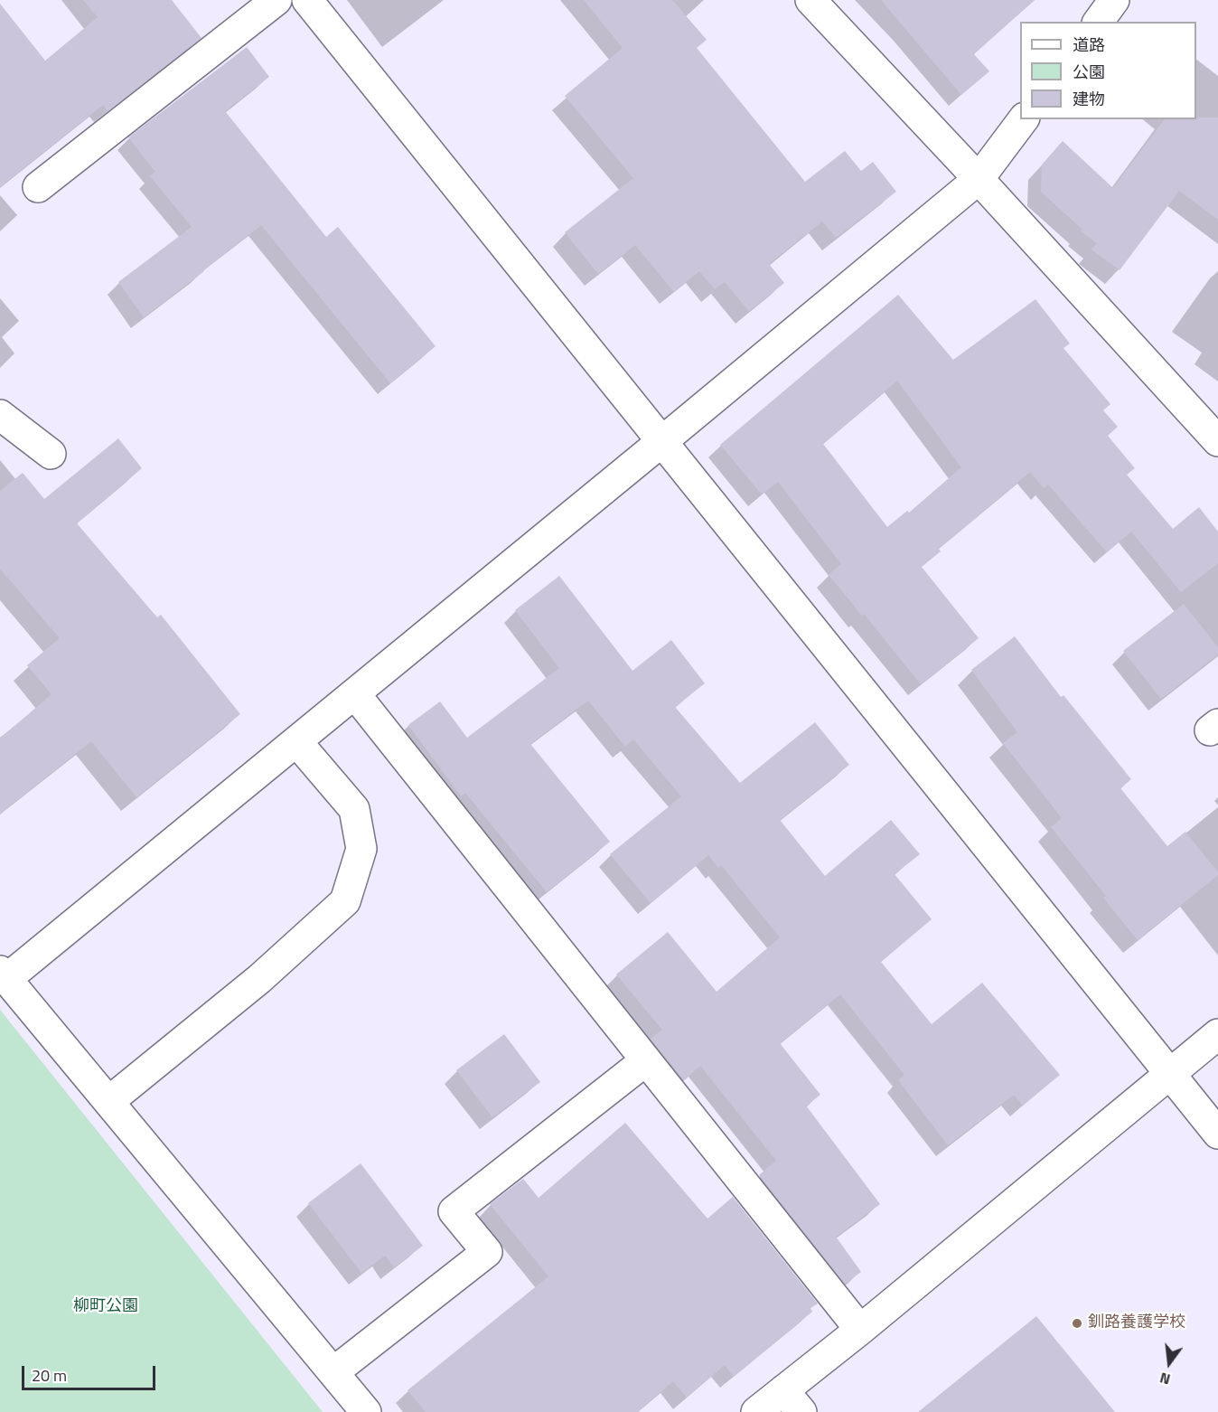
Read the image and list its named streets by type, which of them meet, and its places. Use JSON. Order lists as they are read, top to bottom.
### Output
{
  "parks": ["柳町公園"],
  "places": ["釧路養護学校"],
  "legend": ["道路", "公園", "建物"],
  "scale_bar": "20 m",
  "north": "bottom"
}
